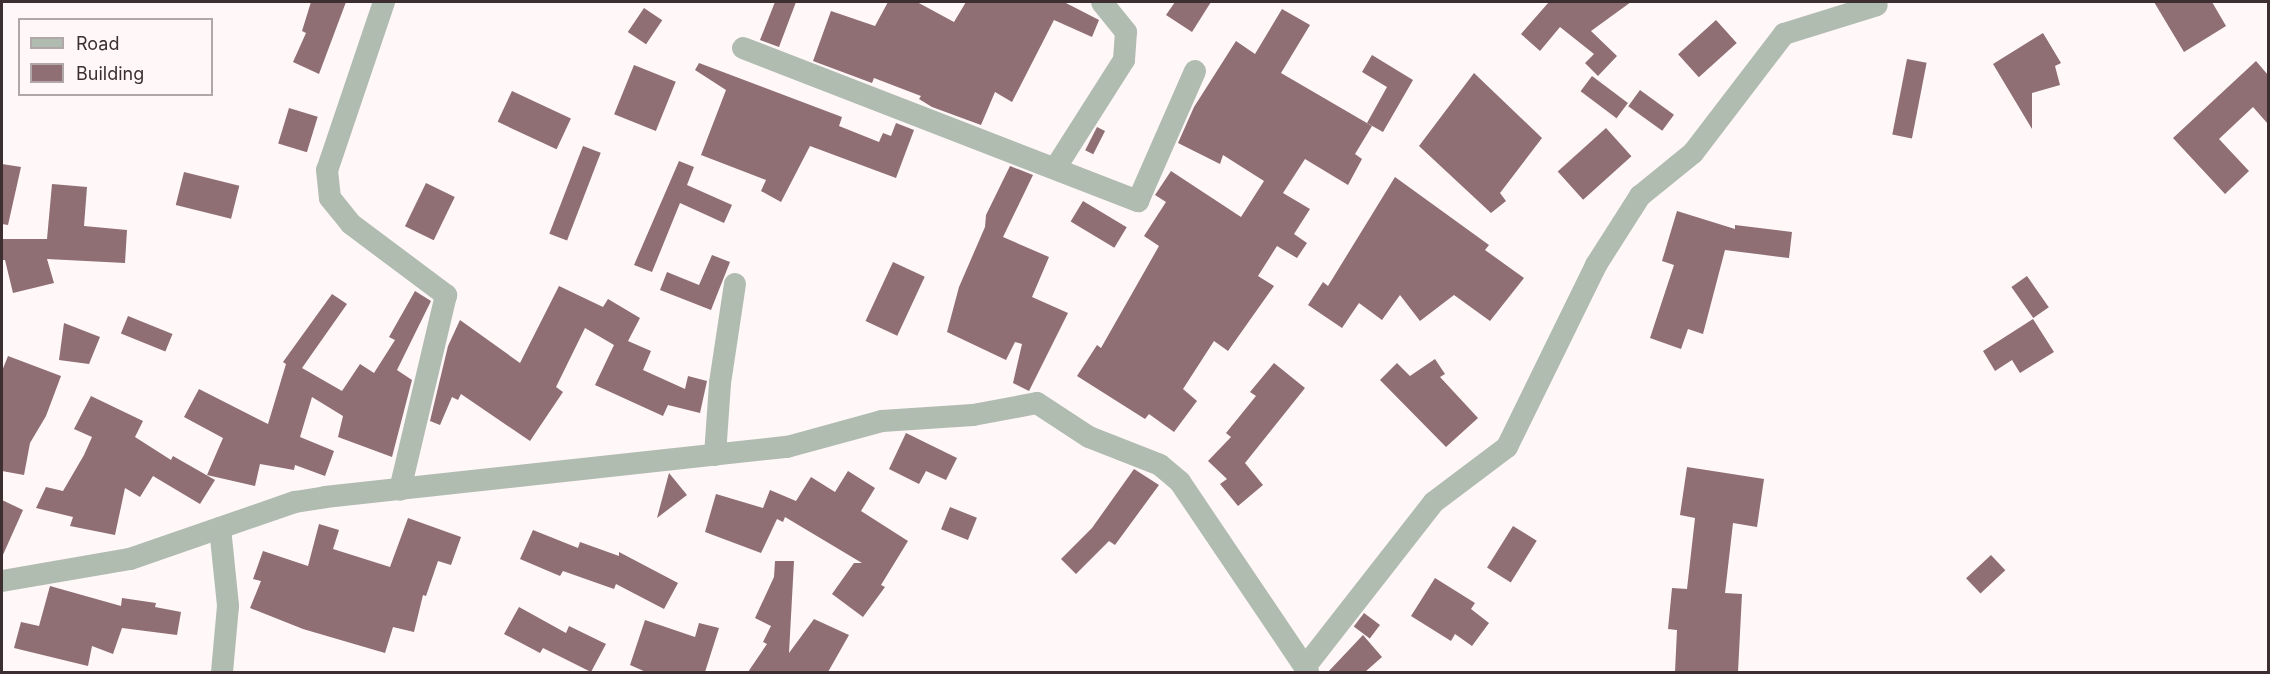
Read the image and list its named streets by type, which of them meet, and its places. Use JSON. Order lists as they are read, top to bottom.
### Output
{
  "legend": ["Road", "Building"]
}
